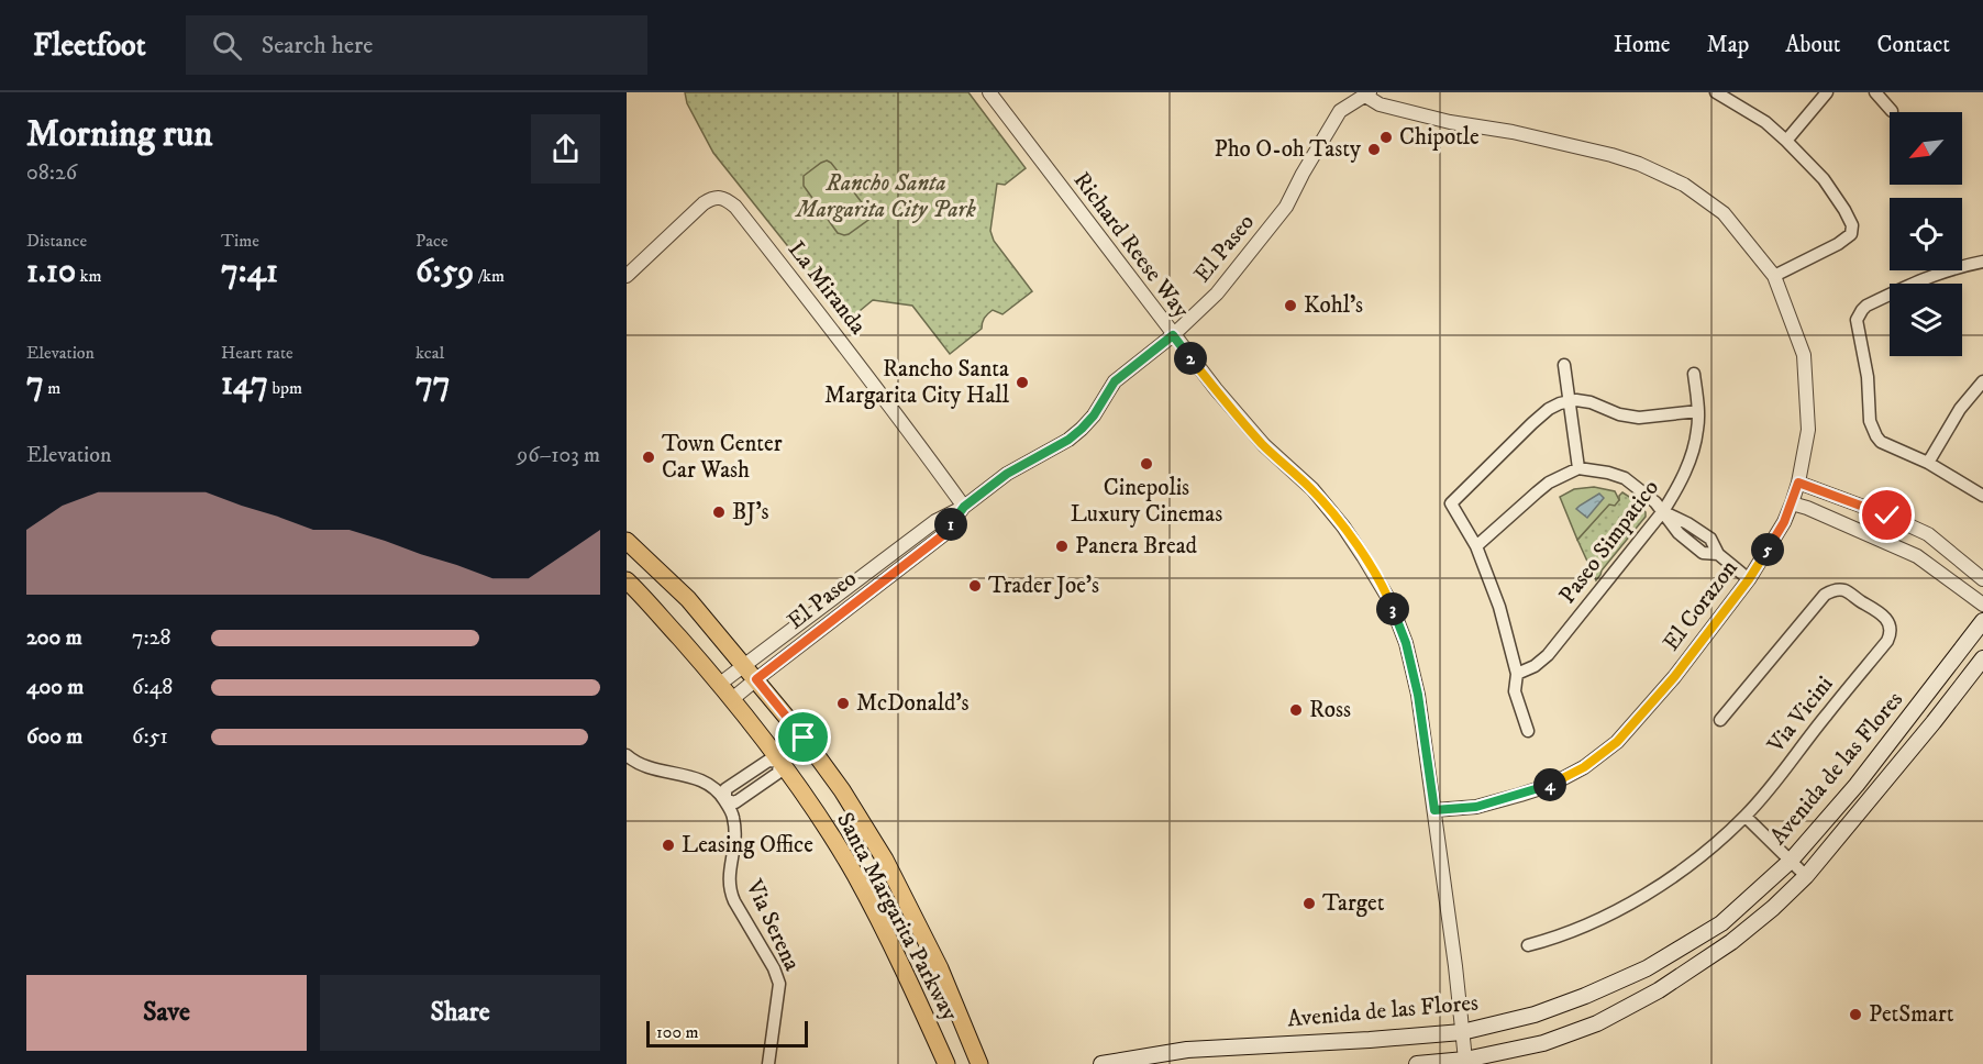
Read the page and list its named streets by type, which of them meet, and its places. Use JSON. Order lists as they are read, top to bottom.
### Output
{
  "streets": {
    "main road": ["Avenida de las Flores", "Santa Margarita Parkway"],
    "street": [
      "Richard Reese Way",
      "El Paseo",
      "La Miranda",
      "Paseo Simpatico",
      "El Corazon",
      "Via Vicini",
      "Via Serena"
    ]
  },
  "crossings": [
    ["Richard Reese Way", "El Paseo"],
    ["Richard Reese Way", "El Corazon"],
    ["Richard Reese Way", "Avenida de las Flores"],
    ["El Paseo", "La Miranda"],
    ["El Paseo", "El Corazon"],
    ["El Paseo", "Santa Margarita Parkway"]
  ],
  "parks": ["Rancho Santa Margarita City Park"],
  "places": [
    "Chipotle",
    "Pho O-oh Tasty",
    "Kohl's",
    "Rancho Santa Margarita City Hall",
    "Town Center Car Wash",
    "Cinepolis Luxury Cinemas",
    "BJ's",
    "Panera Bread",
    "Trader Joe's",
    "McDonald's",
    "Ross",
    "Leasing Office",
    "Target",
    "PetSmart"
  ],
  "scale_bar": "100 m",
  "north": "bottom left",
  "page": {
    "header": "Fleetfoot",
    "search": "Search here",
    "nav": [
      "Home",
      "Map",
      "About",
      "Contact"
    ],
    "heading": ["Morning run", "08:26"],
    "stats": [
      ["Distance", "1.10 km"],
      ["Time", "7:41"],
      ["Pace", "6:59 /km"],
      ["Elevation", "7 m"],
      ["Heart rate", "147 bpm"],
      ["kcal", "77"]
    ],
    "pins": [
      "2",
      "1",
      "5",
      "3",
      "4"
    ],
    "chart": ["Elevation", "96–103 m"],
    "list": [
      {
        "name": "200 m",
        "note": "7:28"
      },
      {
        "name": "400 m",
        "note": "6:48"
      },
      {
        "name": "600 m",
        "note": "6:51"
      }
    ],
    "buttons": ["Save", "Share"],
    "scale": "100 m"
  }
}
